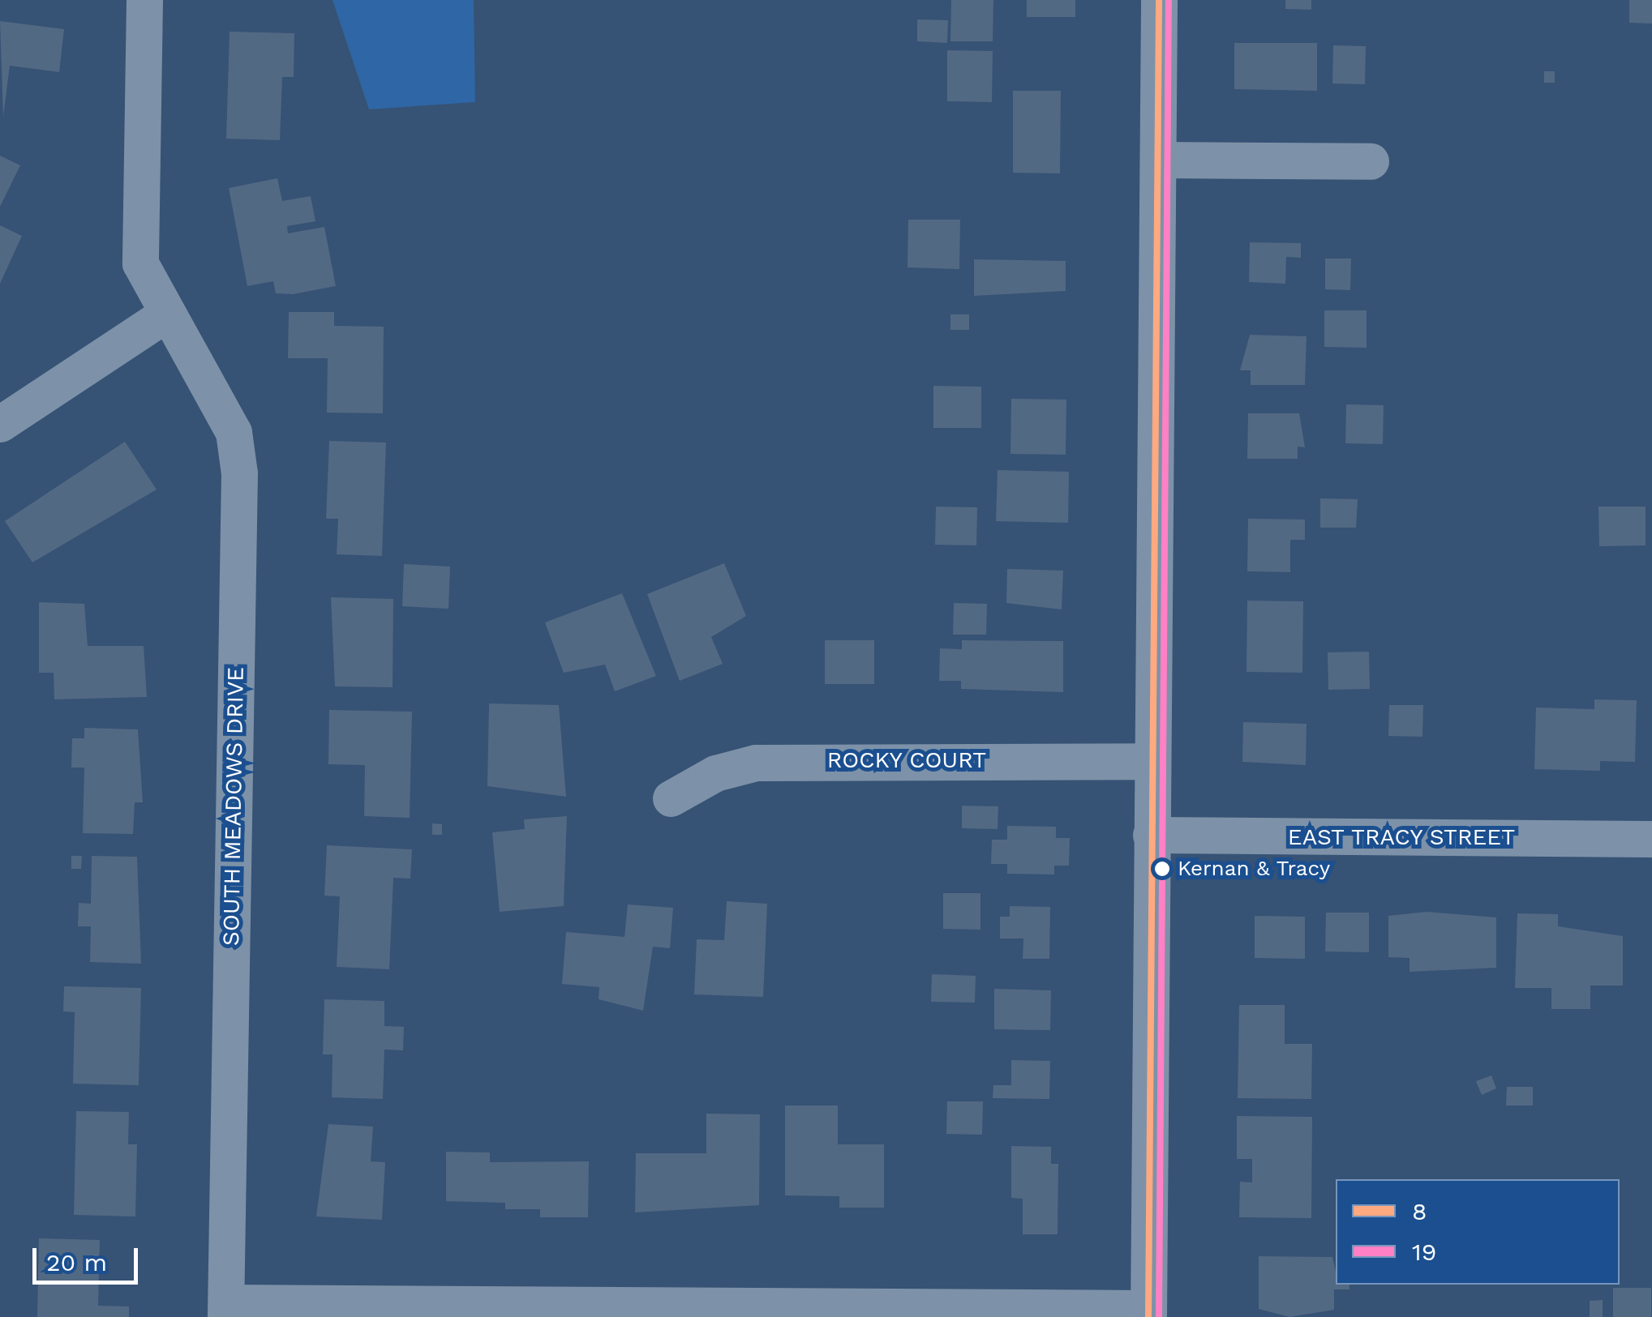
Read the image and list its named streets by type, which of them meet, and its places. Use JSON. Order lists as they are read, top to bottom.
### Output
{
  "streets": {
    "street": ["ROCKY COURT", "SOUTH MEADOWS DRIVE", "EAST TRACY STREET"]
  },
  "places": ["Kernan & Tracy"],
  "lines": ["transit line 8", "transit line 19"],
  "legend": ["8", "19"],
  "scale_bar": "20 m"
}
